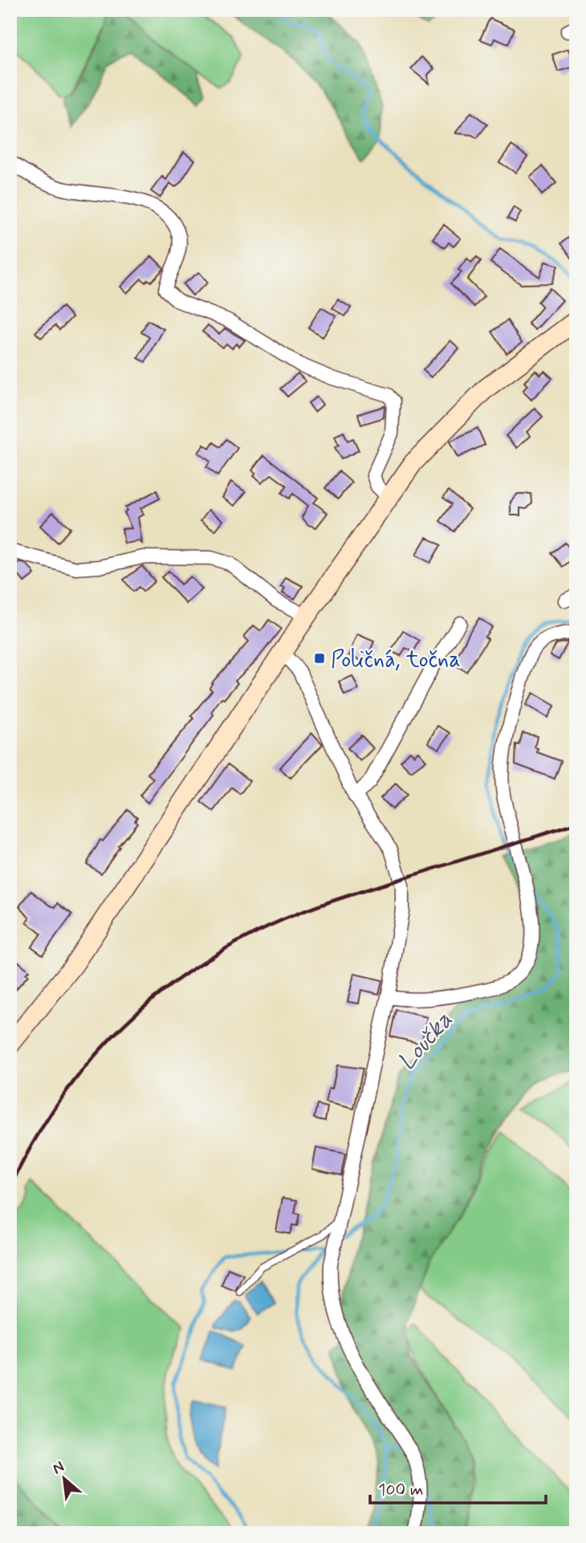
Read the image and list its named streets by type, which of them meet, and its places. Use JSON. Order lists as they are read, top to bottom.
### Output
{
  "water": ["Loučka"],
  "places": {
    "transit": ["Poličná, točna"]
  },
  "scale_bar": "100 m",
  "north": "top left"
}
